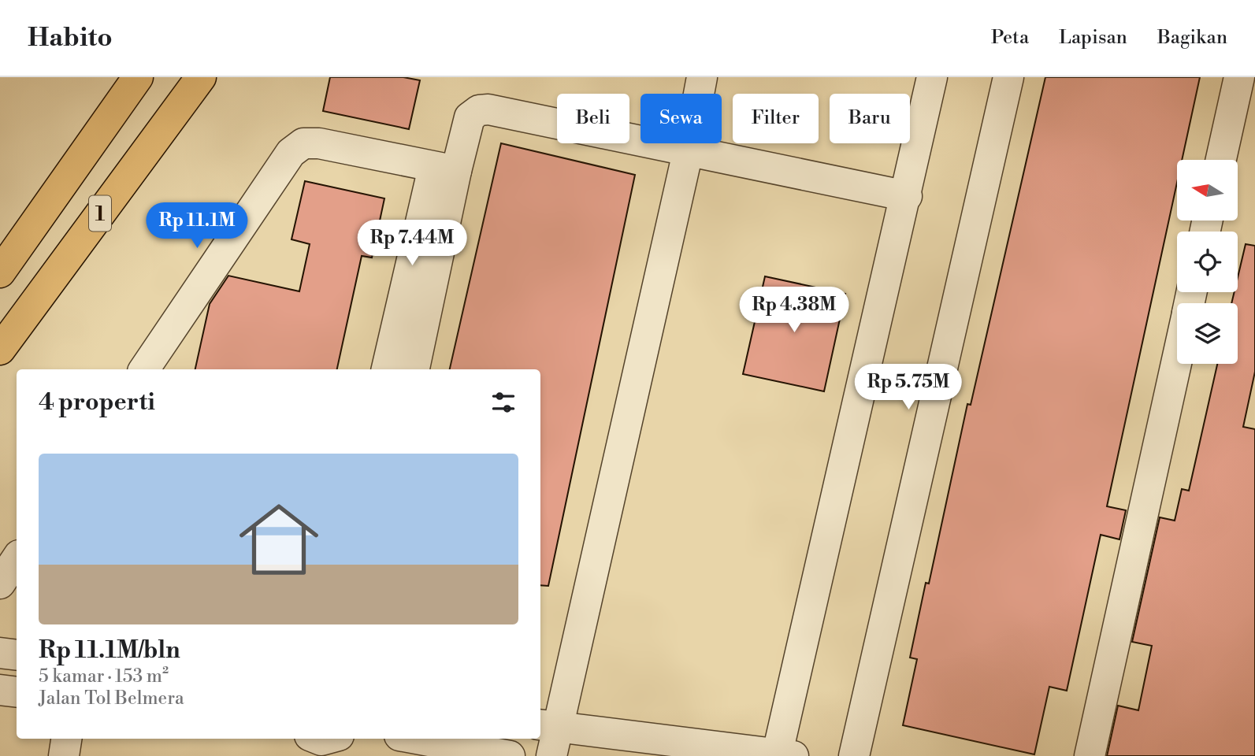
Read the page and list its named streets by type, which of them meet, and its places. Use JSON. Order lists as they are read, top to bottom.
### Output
{
  "streets": {
    "highway": ["1"]
  },
  "north": "left",
  "page": {
    "header": "Habito",
    "nav": ["Peta", "Lapisan", "Bagikan"],
    "chip": [
      "Beli",
      "Sewa",
      "Filter",
      "Baru"
    ],
    "price": [
      "Rp 11.1M",
      "Rp 7.44M",
      "Rp 4.38M",
      "Rp 5.75M"
    ],
    "heading": "4 properti",
    "list": [
      {
        "name": "Rp 11.1M/bln",
        "note": "5 kamar · 153 m² · Jalan Tol Belmera"
      }
    ]
  }
}
